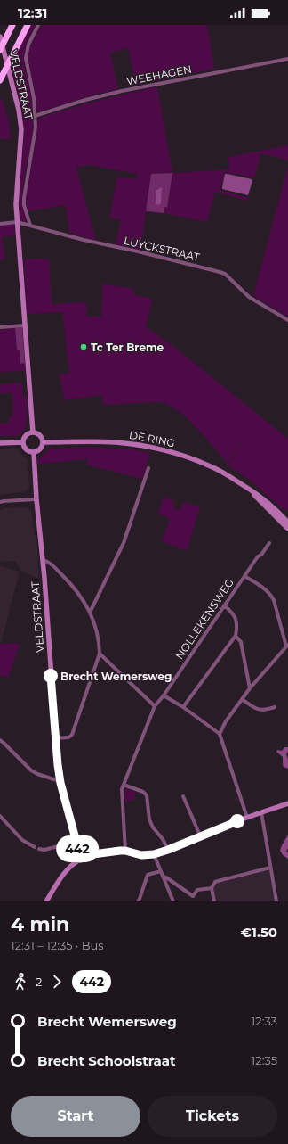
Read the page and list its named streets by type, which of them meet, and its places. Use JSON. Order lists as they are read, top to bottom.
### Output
{
  "streets": {
    "street": [
      "WEEHAGEN",
      "VELDSTRAAT",
      "LUYCKSTRAAT",
      "DE RING",
      "NOLLEKENSWEG"
    ]
  },
  "crossings": [
    ["VELDSTRAAT", "LUYCKSTRAAT"],
    ["VELDSTRAAT", "DE RING"]
  ],
  "places": ["Tc Ter Breme", "Brecht Wemersweg"],
  "lines": ["bus line 442"],
  "page": {
    "status": "12:31",
    "on_map": "442",
    "heading": ["4 min", "12:31 – 12:35 · Bus", "€1.50"],
    "legs": ["2", "442"],
    "list": [
      {
        "name": "Brecht Wemersweg",
        "value": "12:33"
      },
      {
        "name": "Brecht Schoolstraat",
        "value": "12:35"
      }
    ],
    "buttons": ["Start", "Tickets"]
  }
}
